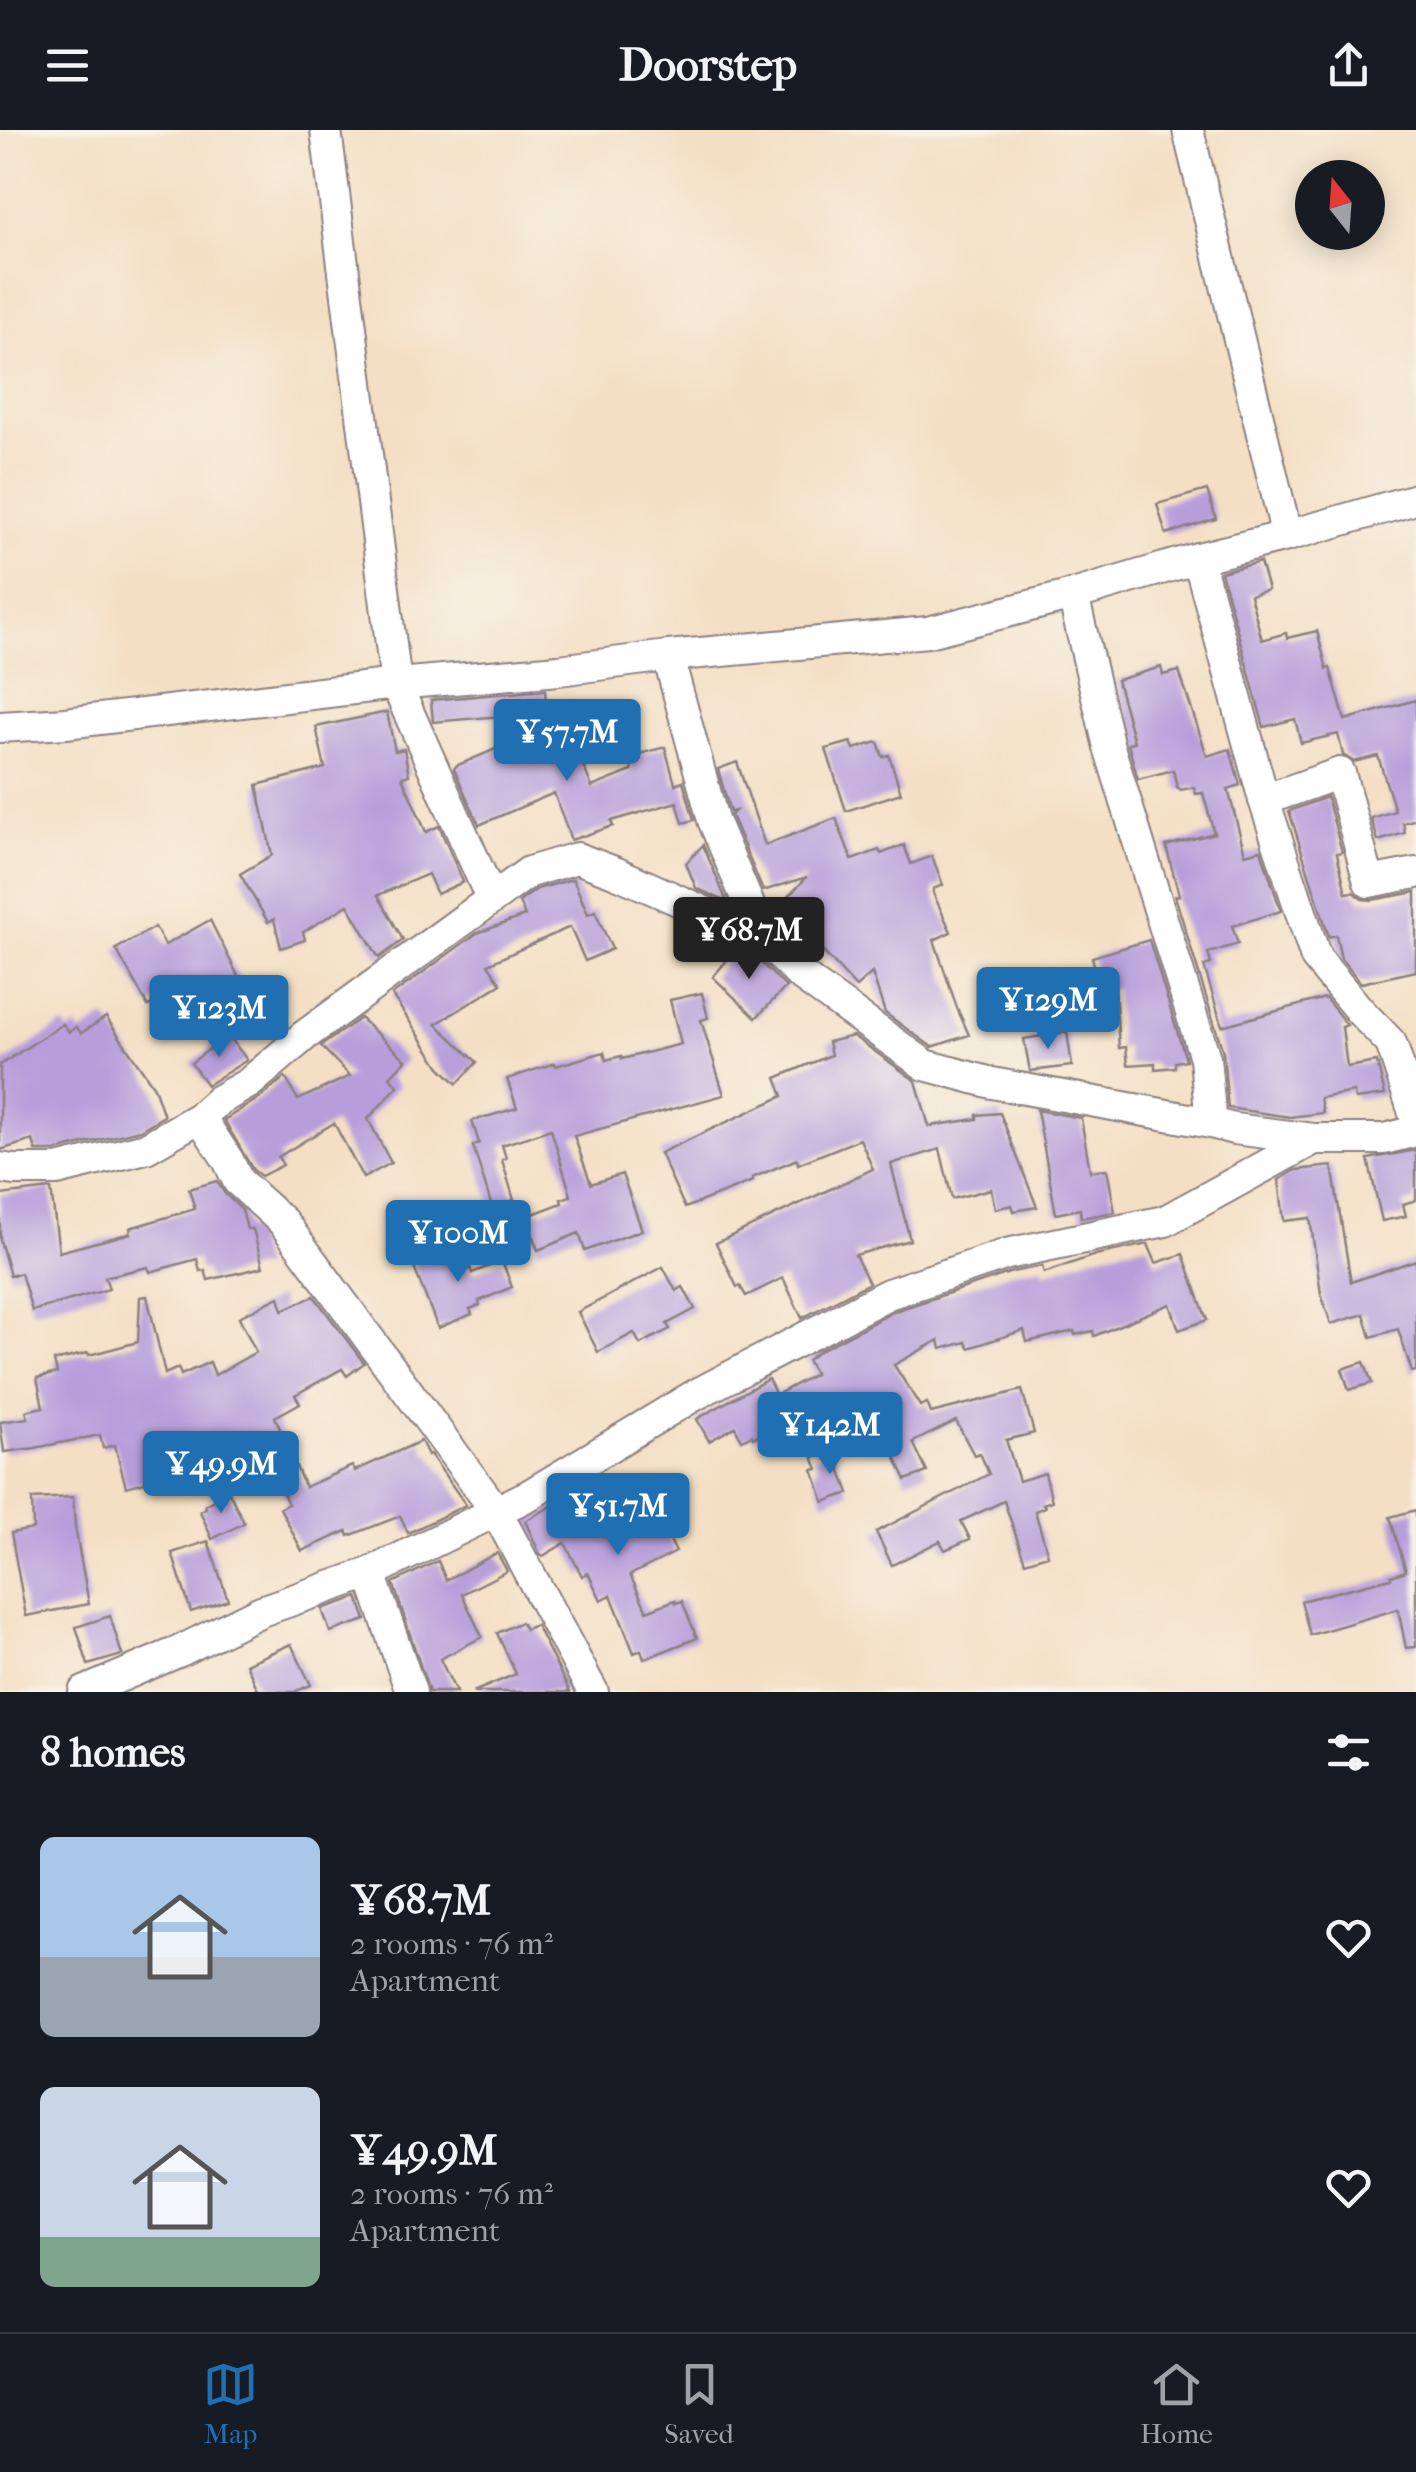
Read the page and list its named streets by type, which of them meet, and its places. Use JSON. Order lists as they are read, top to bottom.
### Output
{
  "north": "top",
  "page": {
    "header": "Doorstep",
    "price": [
      "¥57.7M",
      "¥68.7M",
      "¥129M",
      "¥123M",
      "¥100M",
      "¥142M",
      "¥49.9M",
      "¥51.7M"
    ],
    "heading": "8 homes",
    "list": [
      {
        "name": "¥68.7M",
        "note": "2 rooms · 76 m² · Apartment"
      },
      {
        "name": "¥49.9M",
        "note": "2 rooms · 76 m² · Apartment"
      }
    ],
    "tabs": ["Map", "Saved", "Home"]
  }
}
